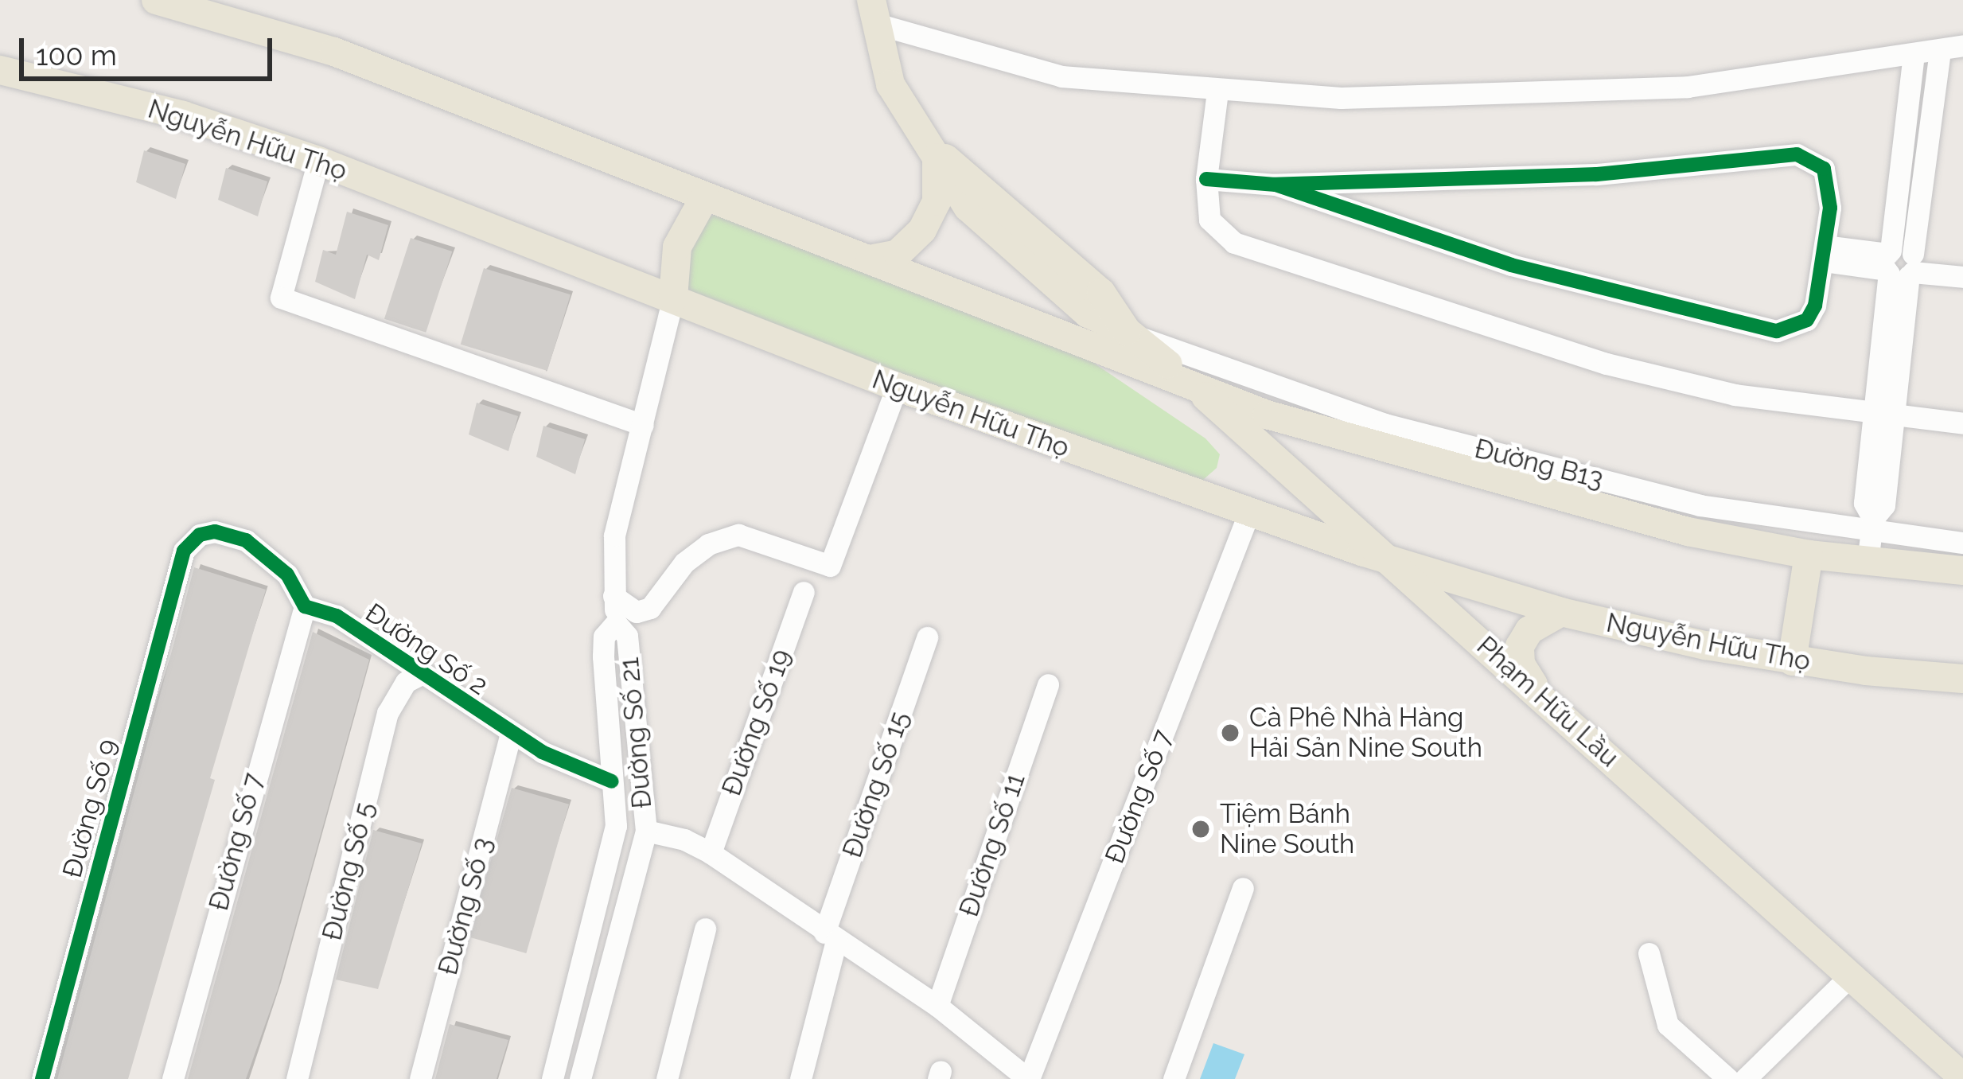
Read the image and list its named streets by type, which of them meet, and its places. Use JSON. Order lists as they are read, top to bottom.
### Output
{
  "streets": {
    "main road": ["Nguyễn Hữu Thọ", "Phạm Hữu Lầu"],
    "street": [
      "Đường B13",
      "Đường Số 2",
      "Đường Số 19",
      "Đường Số 21",
      "Đường Số 15",
      "Đường Số 7",
      "Đường Số 9",
      "Đường Số 11",
      "Đường Số 5",
      "Đường Số 3"
    ]
  },
  "crossings": [
    ["Nguyễn Hữu Thọ", "Phạm Hữu Lầu"],
    ["Nguyễn Hữu Thọ", "Đường Số 7"],
    ["Đường B13", "Phạm Hữu Lầu"],
    ["Đường Số 2", "Đường Số 21"],
    ["Đường Số 2", "Đường Số 7"],
    ["Đường Số 2", "Đường Số 9"],
    ["Đường Số 2", "Đường Số 5"],
    ["Đường Số 2", "Đường Số 3"],
    ["Đường Số 7", "Đường Số 9"]
  ],
  "places": ["Cà Phê Nhà Hàng Hải Sản Nine South", "Tiệm Bánh Nine South"],
  "scale_bar": "100 m"
}
